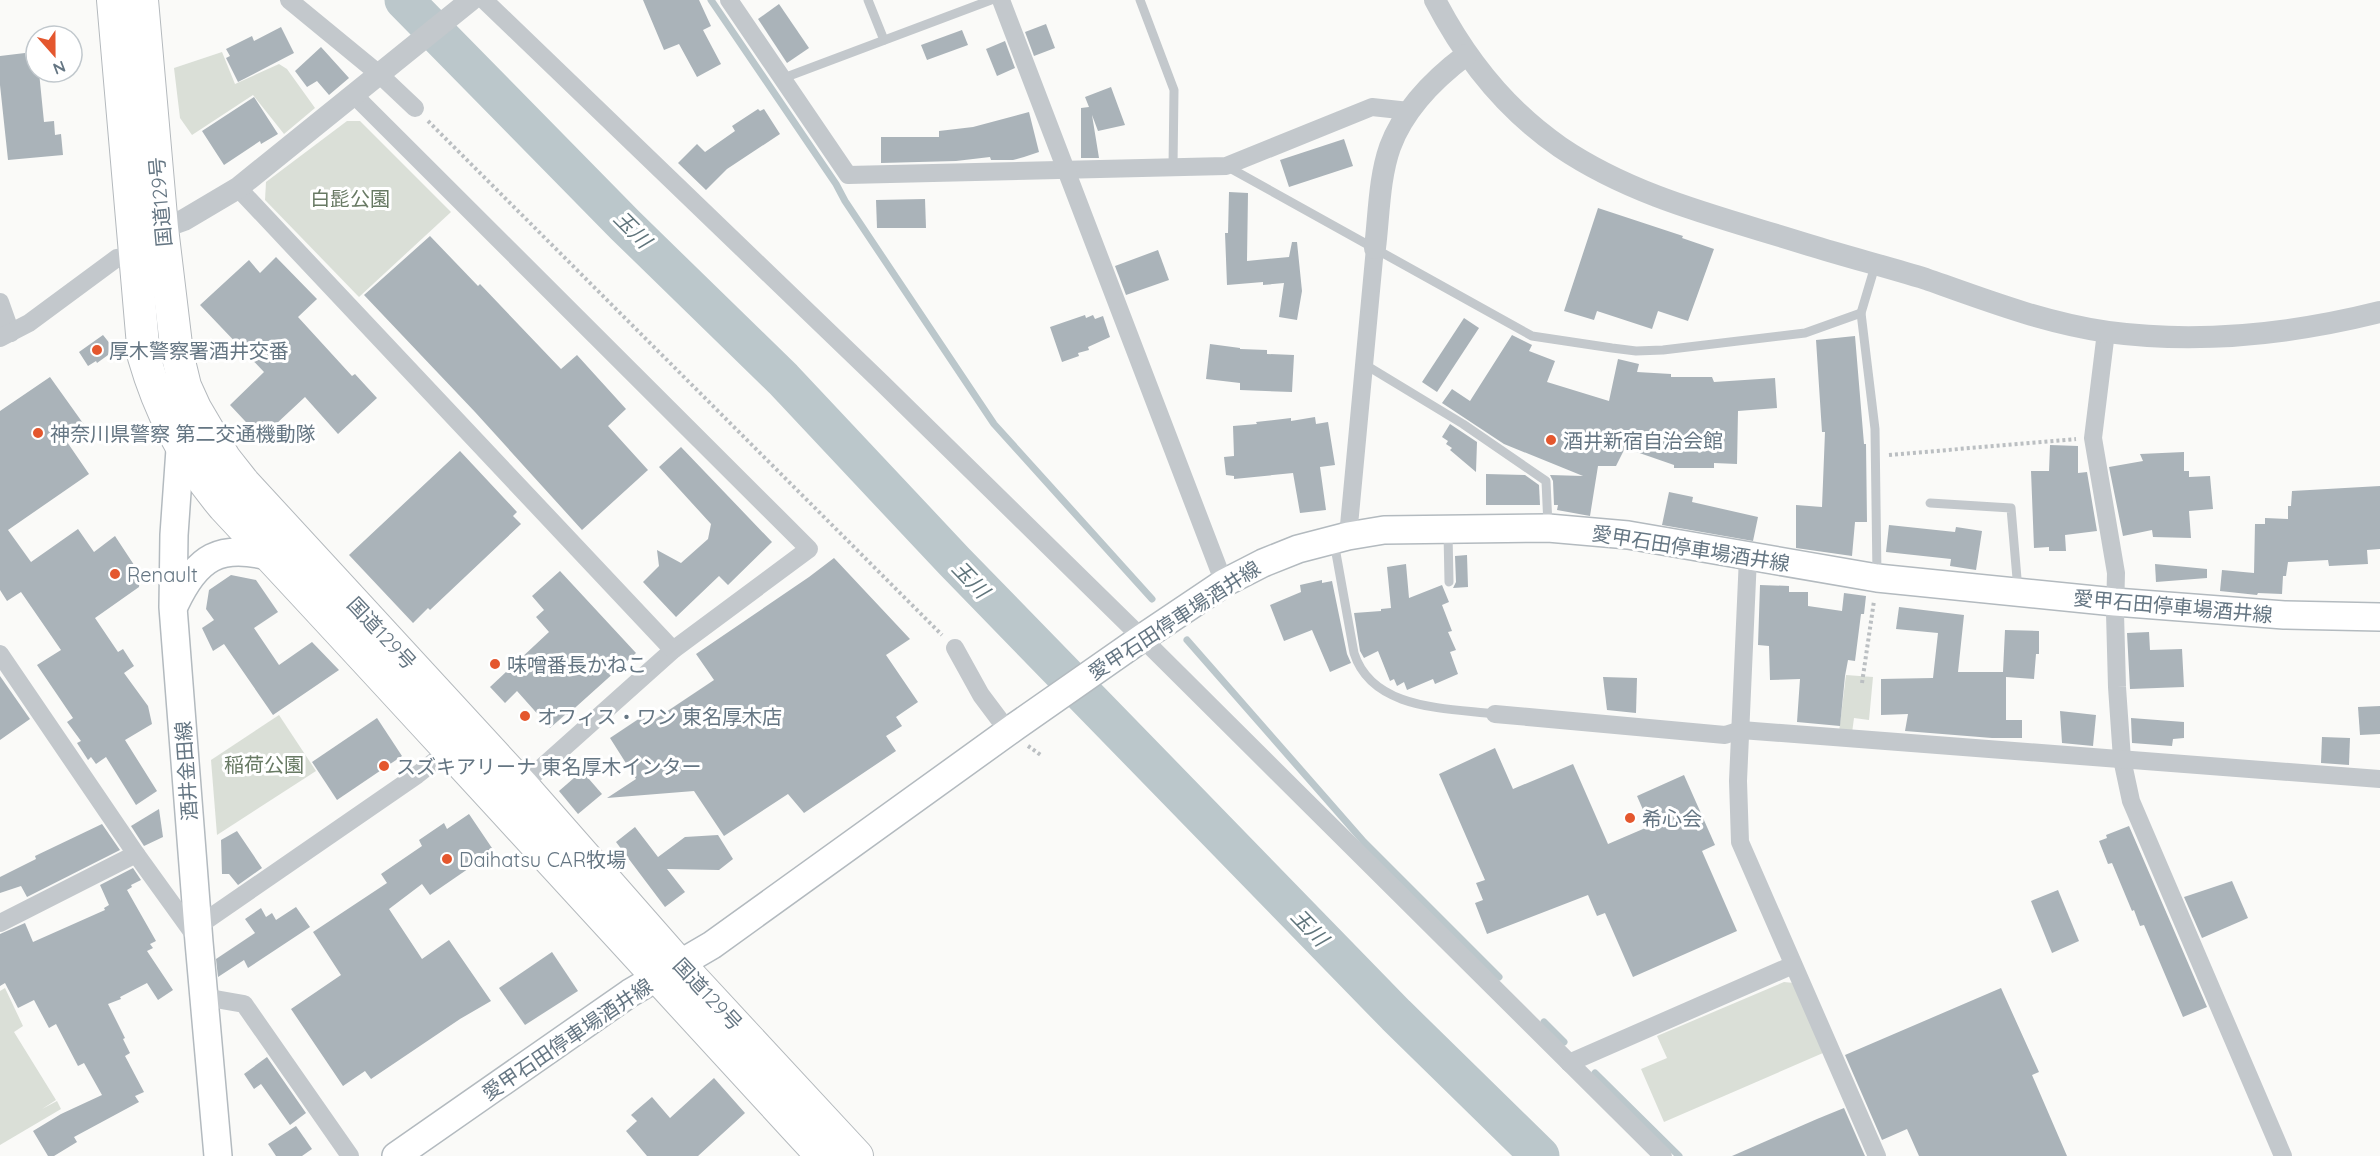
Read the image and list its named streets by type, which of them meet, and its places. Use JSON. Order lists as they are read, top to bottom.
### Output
{
  "streets": {
    "highway": ["国道129号"],
    "main road": ["愛甲石田停車場酒井線", "酒井金田線"]
  },
  "crossings": [
    ["国道129号", "愛甲石田停車場酒井線"],
    ["国道129号", "酒井金田線"]
  ],
  "water": ["玉川"],
  "parks": ["白髭公園", "稲荷公園"],
  "places": [
    "厚木警察署酒井交番",
    "神奈川県警察 第二交通機動隊",
    "酒井新宿自治会館",
    "Renault",
    "味噌番長かねこ",
    "オフィス・ワン 東名厚木店",
    "スズキアリーナ 東名厚木インター",
    "希心会",
    "Daihatsu CAR牧場"
  ],
  "north": "bottom"
}
